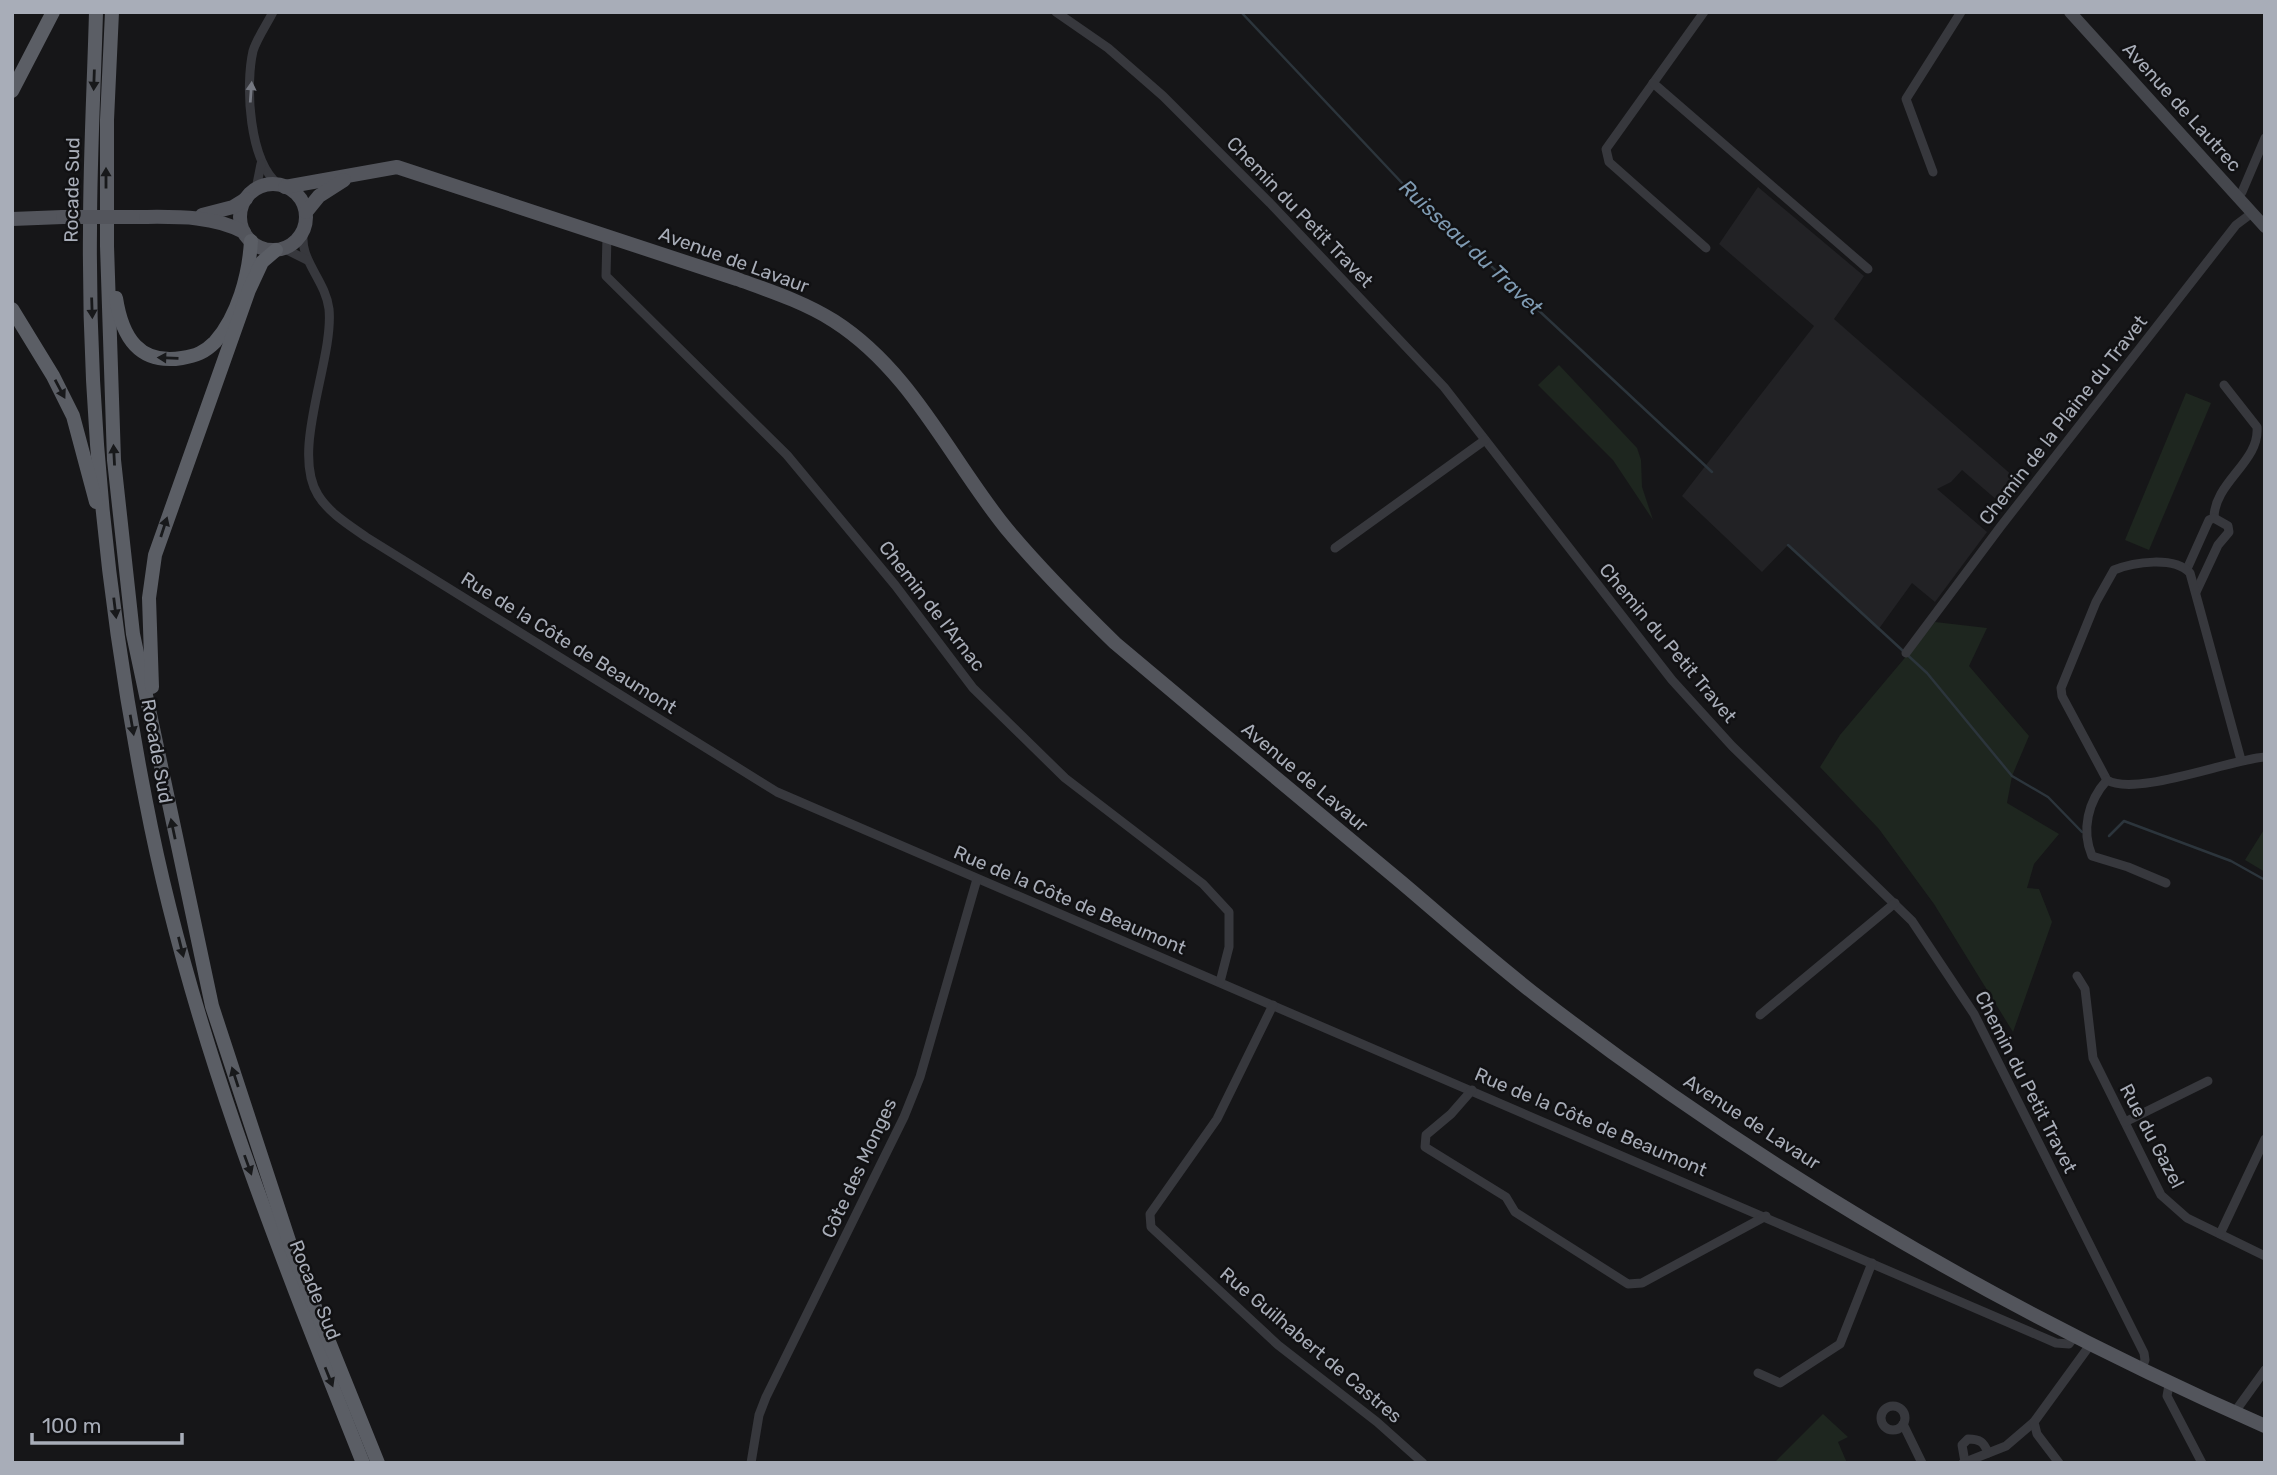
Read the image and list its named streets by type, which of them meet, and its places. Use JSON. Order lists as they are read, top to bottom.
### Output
{
  "streets": {
    "highway": ["Rocade Sud"],
    "main road": ["Avenue de Lautrec", "Avenue de Lavaur"],
    "street": [
      "Chemin du Petit Travet",
      "Chemin de la Plaine du Travet",
      "Chemin de l'Arnac",
      "Rue de la Côte de Beaumont",
      "Rue du Gazel",
      "Côte des Monges",
      "Rue Guilhabert de Castres"
    ]
  },
  "crossings": [
    ["Avenue de Lautrec", "Chemin de la Plaine du Travet"],
    ["Chemin du Petit Travet", "Avenue de Lavaur"],
    ["Avenue de Lavaur", "Chemin de l'Arnac"],
    ["Avenue de Lavaur", "Rue de la Côte de Beaumont"],
    ["Chemin de l'Arnac", "Rue de la Côte de Beaumont"],
    ["Rue de la Côte de Beaumont", "Côte des Monges"],
    ["Rue de la Côte de Beaumont", "Rue Guilhabert de Castres"]
  ],
  "water": ["Ruisseau du Travet"],
  "scale_bar": "100 m"
}
